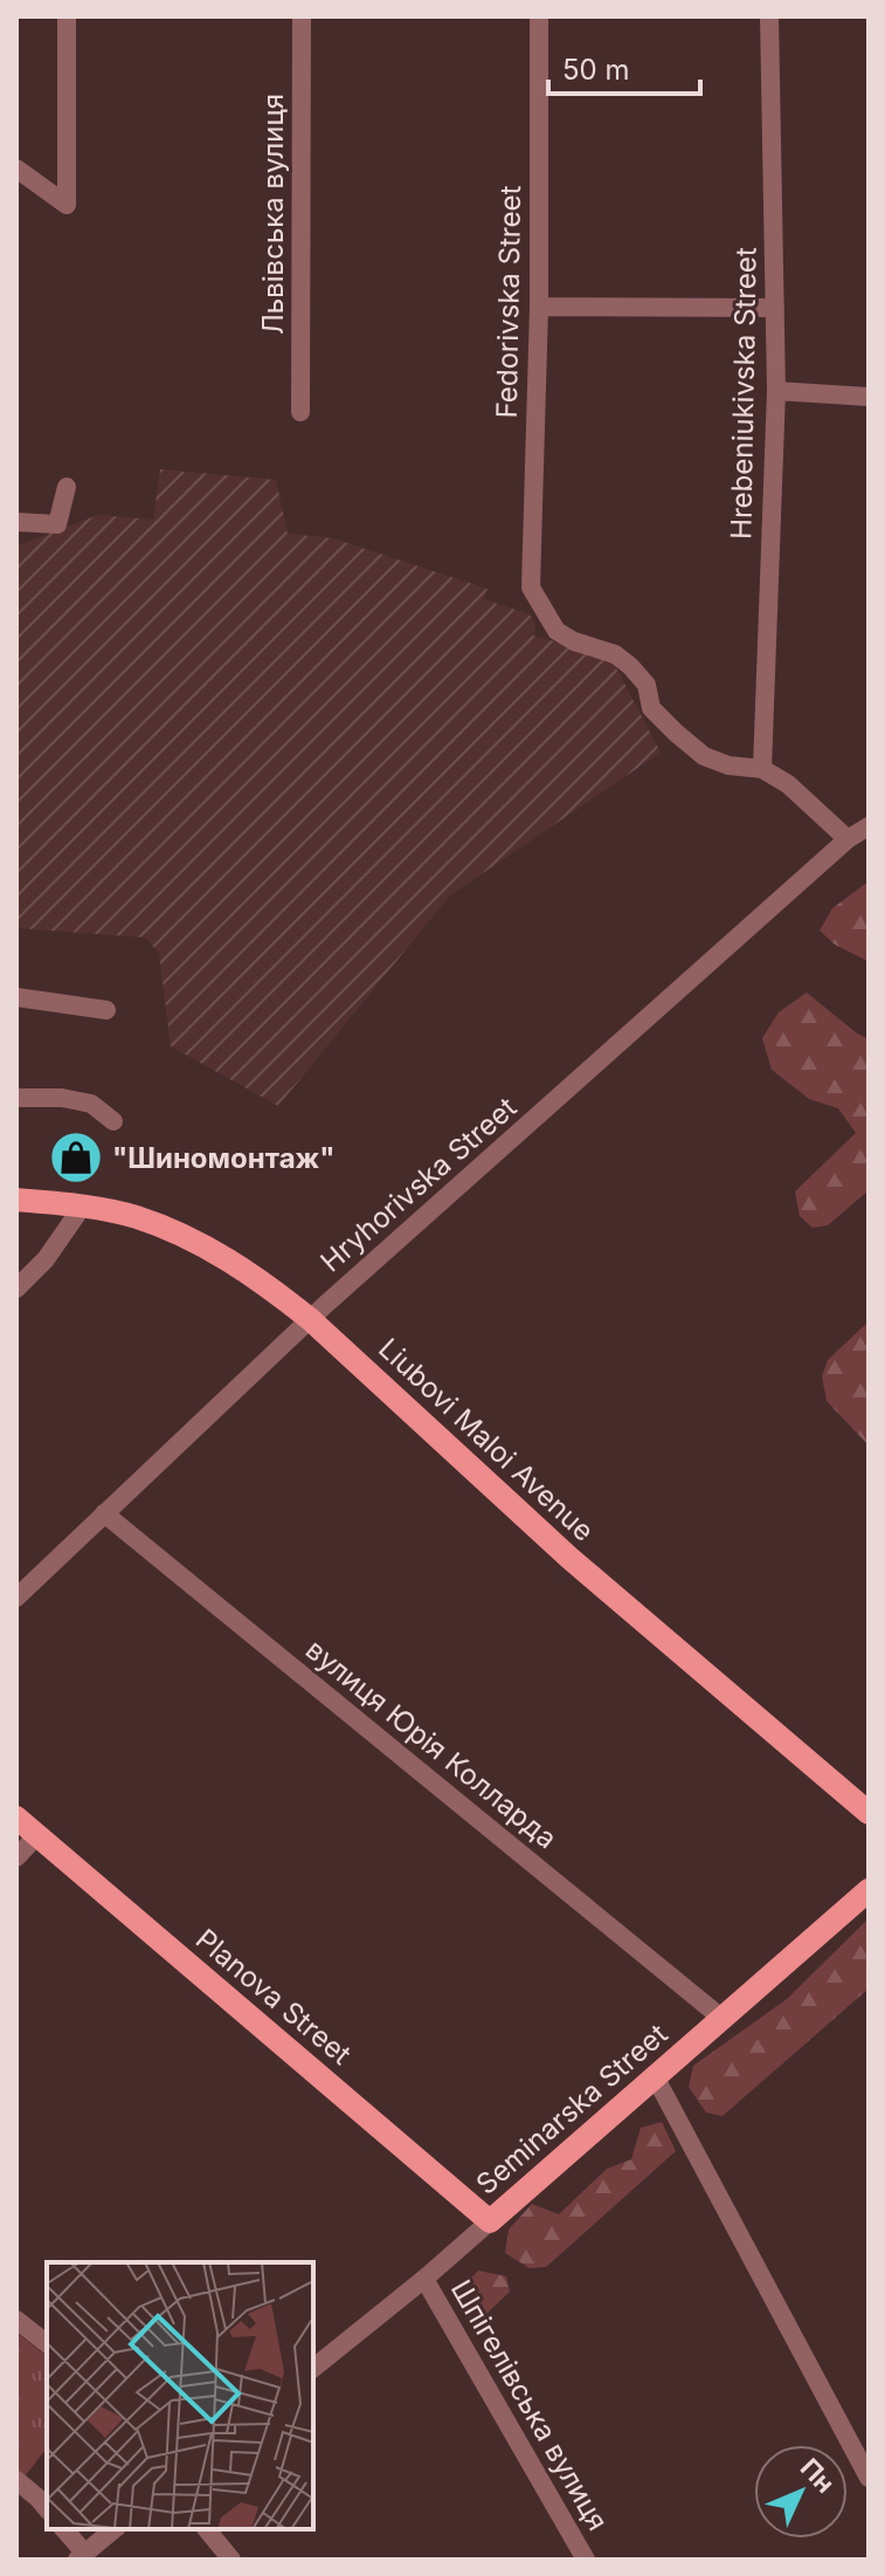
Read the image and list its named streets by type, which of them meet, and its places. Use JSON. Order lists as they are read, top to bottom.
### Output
{
  "streets": {
    "main road": ["Liubovi Maloi Avenue", "Planova Street", "Seminarska Street"],
    "street": [
      "Львівська вулиця",
      "Fedorivska Street",
      "Hrebeniukivska Street",
      "Hryhorivska Street",
      "вулиця Юрія Колларда",
      "Шпігелівська вулиця"
    ]
  },
  "crossings": [
    ["Fedorivska Street", "Hrebeniukivska Street"],
    ["Hryhorivska Street", "Liubovi Maloi Avenue"],
    ["Hryhorivska Street", "вулиця Юрія Колларда"],
    ["вулиця Юрія Колларда", "Seminarska Street"],
    ["Planova Street", "Seminarska Street"],
    ["Seminarska Street", "Шпігелівська вулиця"]
  ],
  "places": {
    "shop": ["\"Шиномонтаж\""]
  },
  "scale_bar": "50 m",
  "north": "top right"
}
